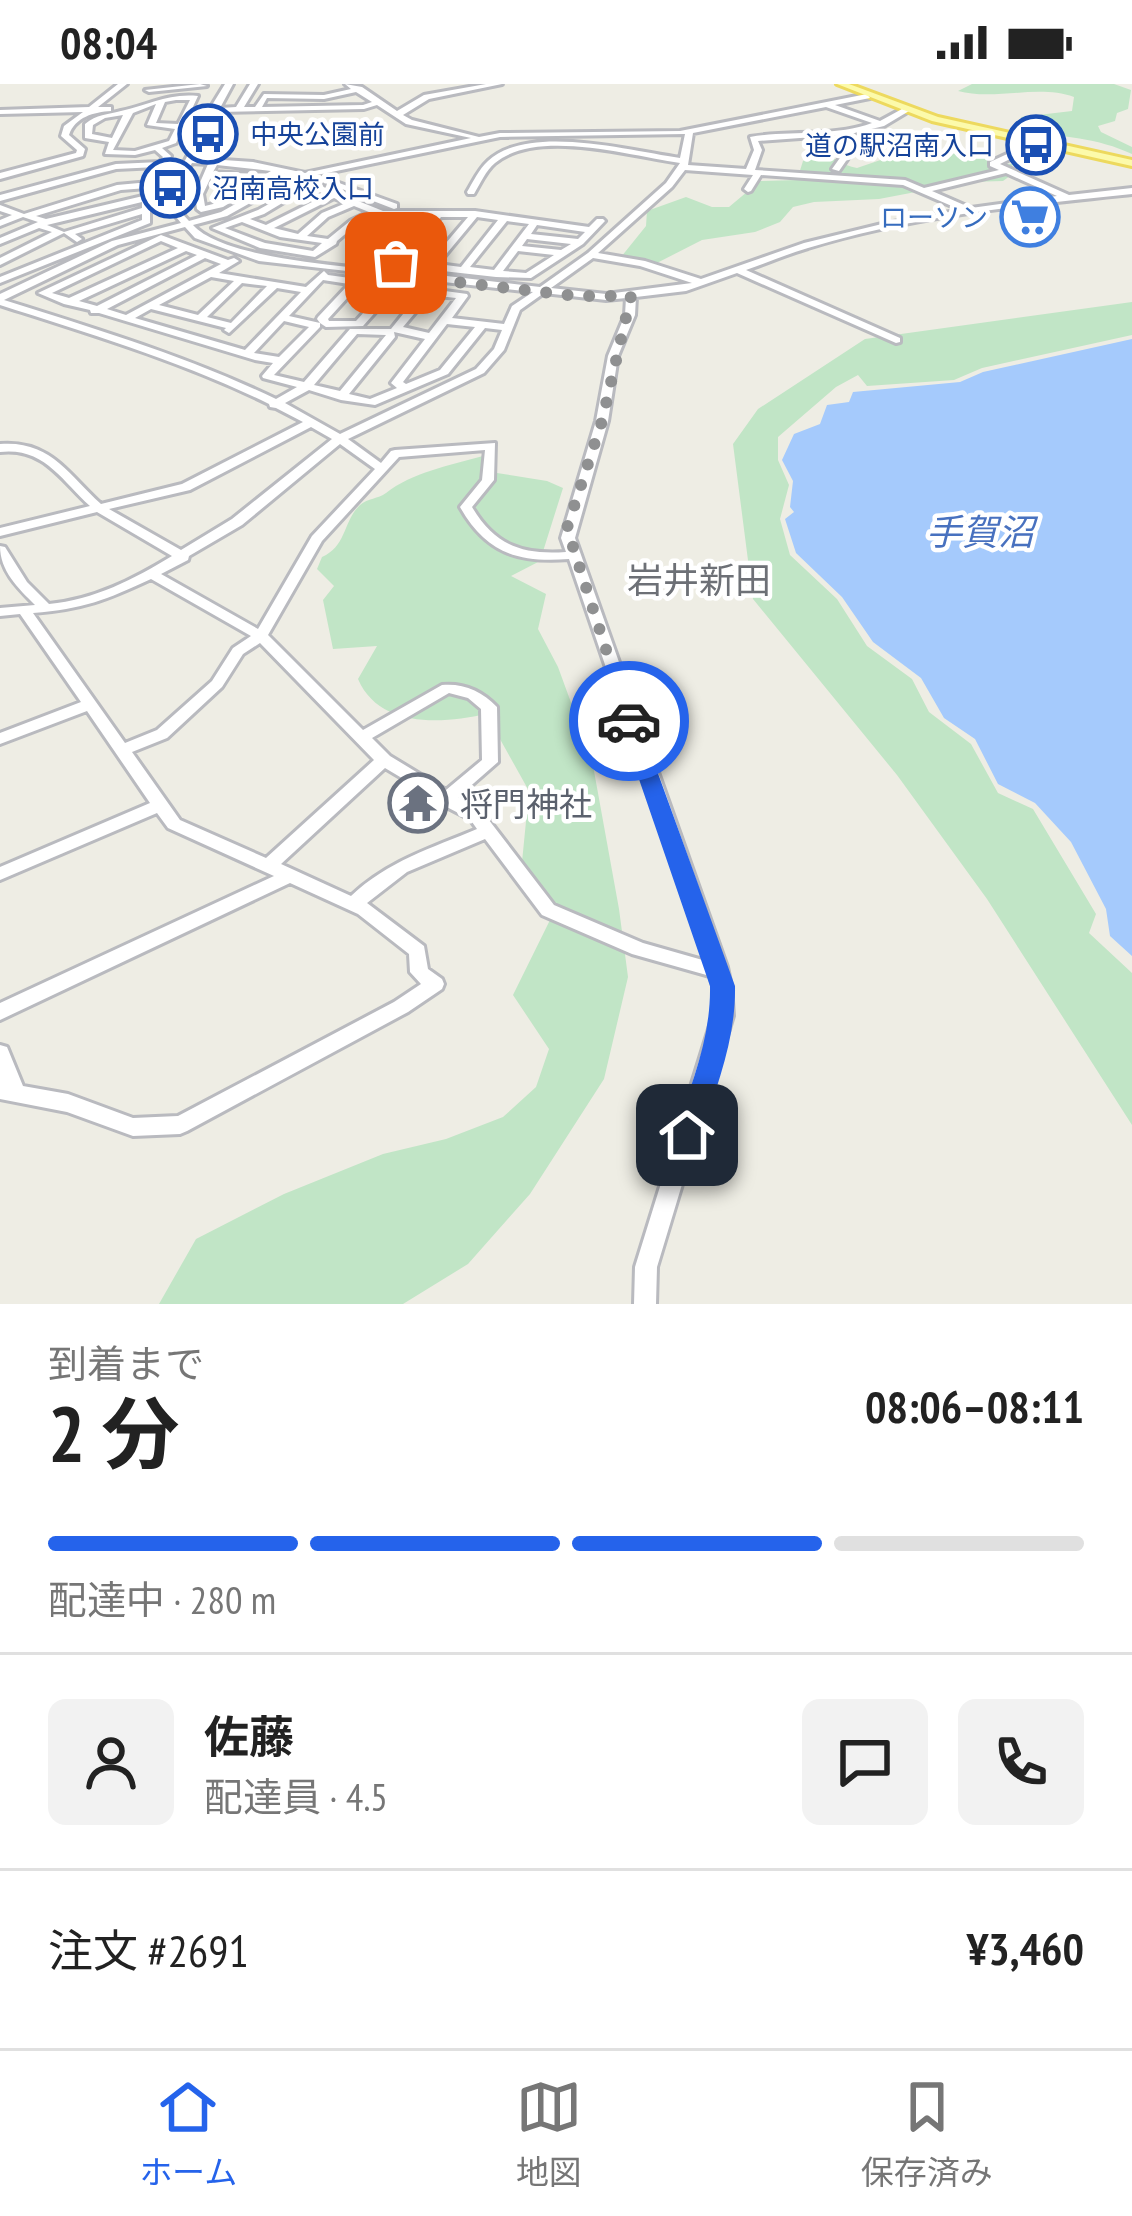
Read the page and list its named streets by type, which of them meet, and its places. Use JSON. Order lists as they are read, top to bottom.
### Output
{
  "districts": ["岩井新田"],
  "water": ["手賀沼"],
  "places": {
    "bus stop": ["中央公園前", "道の駅沼南入口", "沼南高校入口"],
    "supermarket": ["ローソン"],
    "temple": ["将門神社"]
  },
  "page": {
    "status": "08:04",
    "heading": ["2 分", "到着まで", "08:06–08:11"],
    "panel": [
      "佐藤",
      "配達員 · 4.5",
      "注文 #2691",
      "¥3,460"
    ],
    "bar": "配達中 · 280 m",
    "tabs": ["ホーム", "地図", "保存済み"]
  }
}
